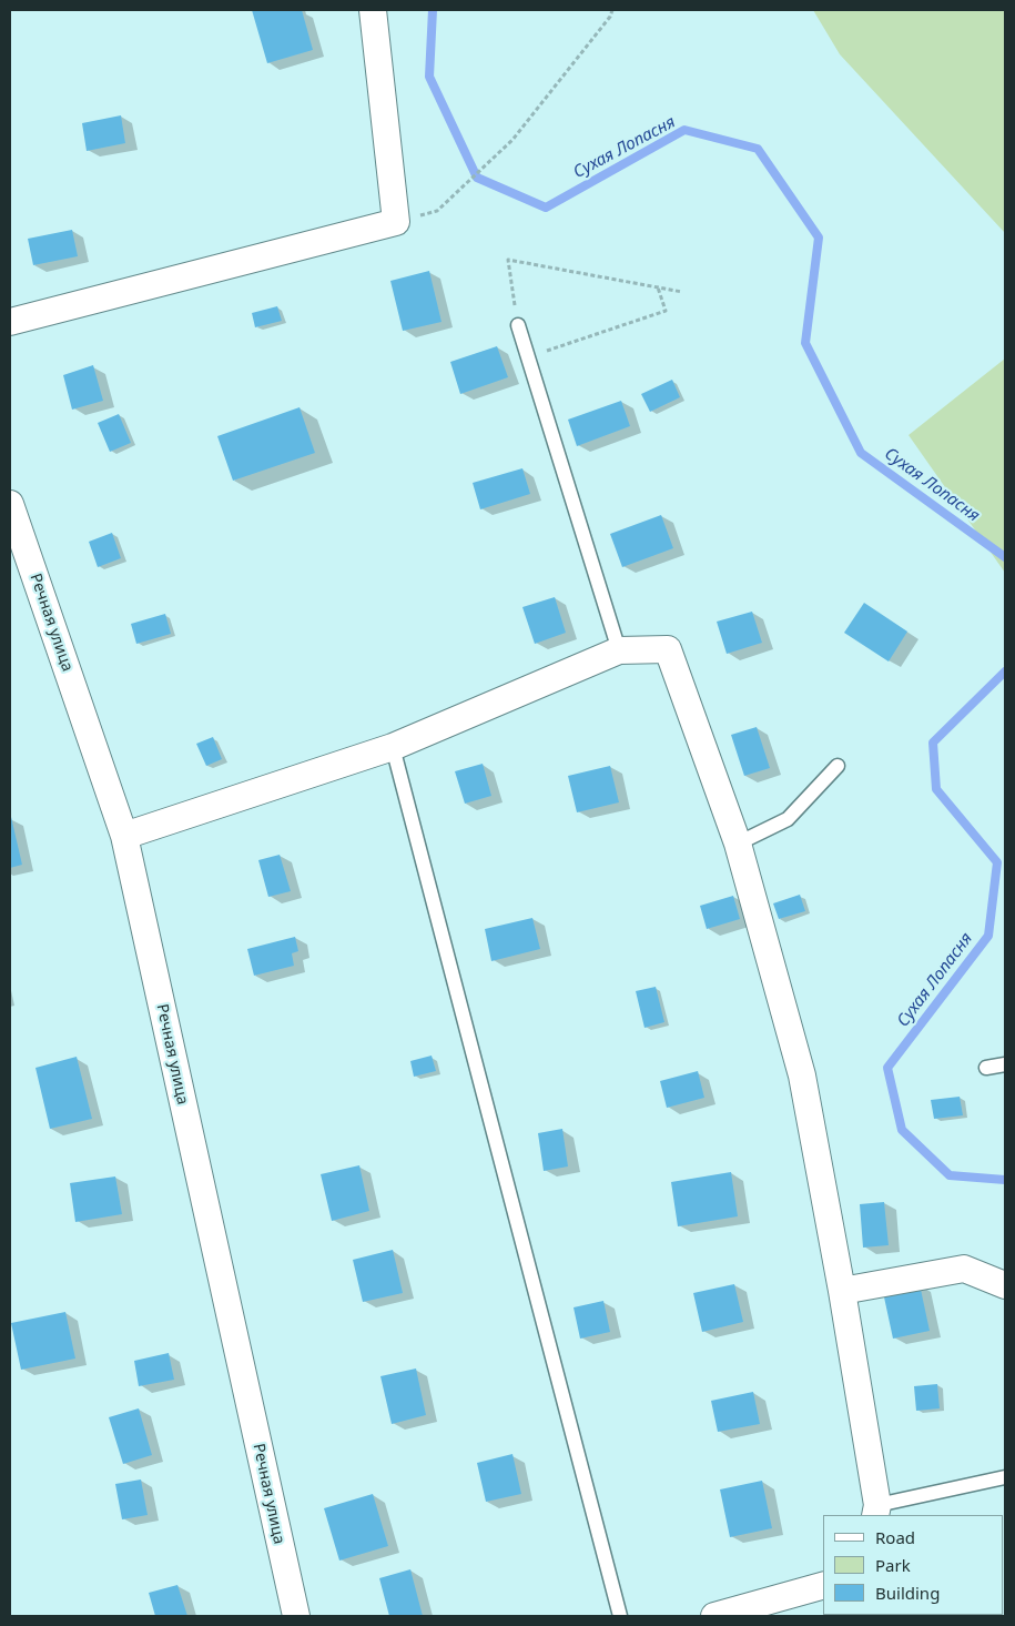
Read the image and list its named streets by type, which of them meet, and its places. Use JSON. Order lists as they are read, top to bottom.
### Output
{
  "streets": {
    "street": ["Речная улица"]
  },
  "water": ["Сухая Лопасня"],
  "legend": ["Road", "Park", "Building"]
}
